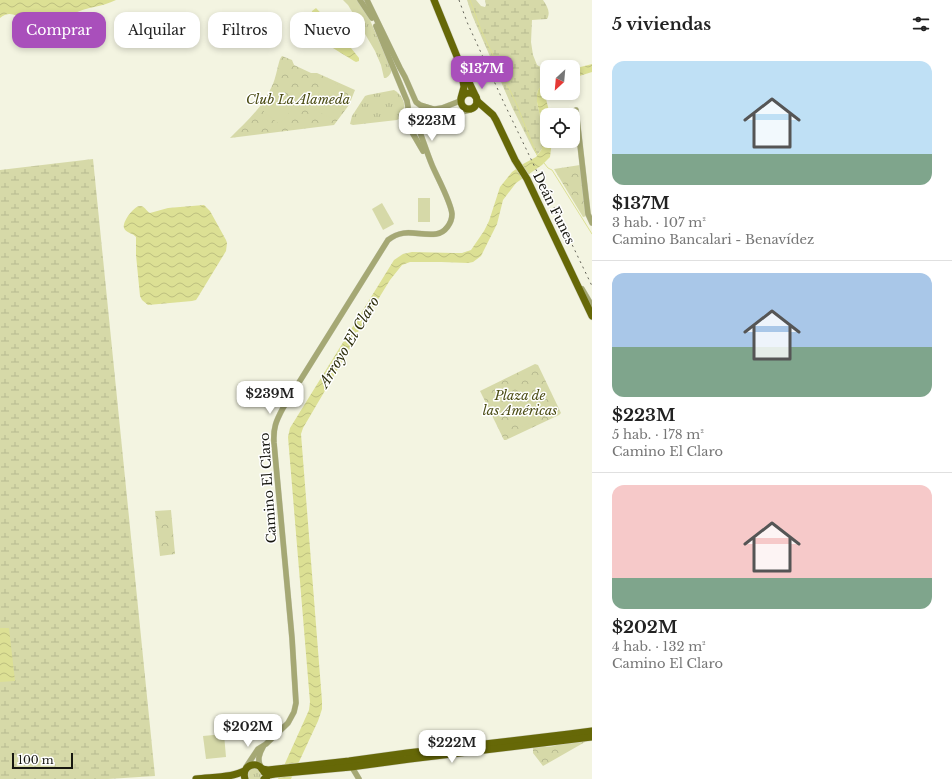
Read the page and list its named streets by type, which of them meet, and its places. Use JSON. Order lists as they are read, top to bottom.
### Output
{
  "streets": {
    "main road": ["Deán Funes"],
    "street": ["Camino El Claro"]
  },
  "water": ["Arroyo El Claro"],
  "parks": ["Club La Alameda", "Plaza de las Américas"],
  "scale_bar": "100 m",
  "north": "bottom left",
  "page": {
    "heading": "5 viviendas",
    "chip": [
      "Comprar",
      "Alquilar",
      "Filtros",
      "Nuevo"
    ],
    "list": [
      {
        "name": "$137M",
        "note": "3 hab. · 107 m² · Camino Bancalari - Benavídez"
      },
      {
        "name": "$223M",
        "note": "5 hab. · 178 m² · Camino El Claro"
      },
      {
        "name": "$202M",
        "note": "4 hab. · 132 m² · Camino El Claro"
      }
    ],
    "price": [
      "$137M",
      "$223M",
      "$239M",
      "$202M",
      "$222M"
    ],
    "scale": "100 m"
  }
}
